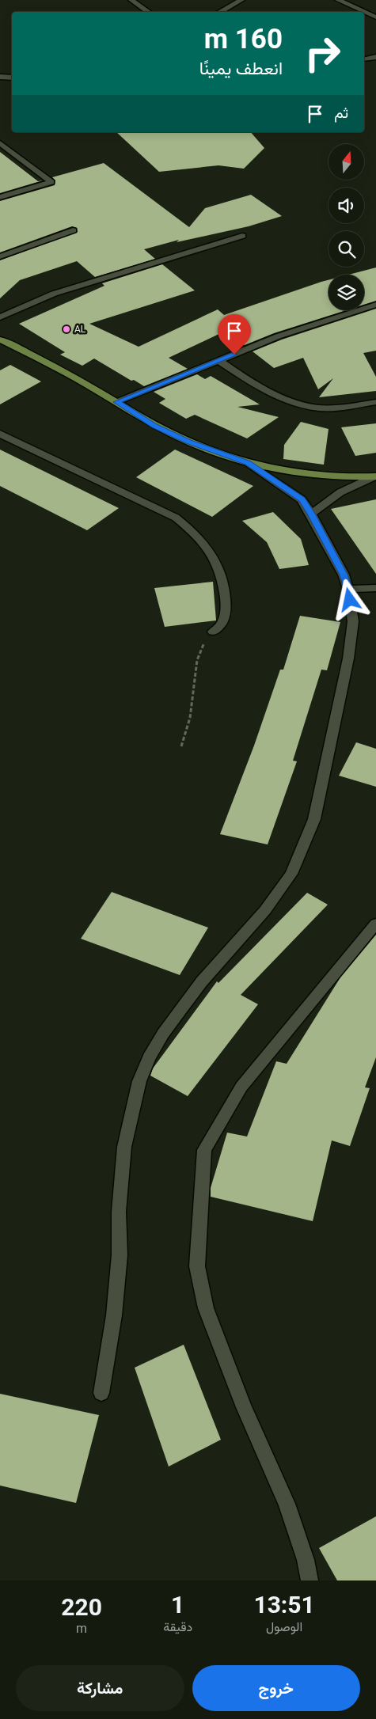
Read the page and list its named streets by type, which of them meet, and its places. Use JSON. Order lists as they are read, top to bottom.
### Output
{
  "places": ["AL"],
  "north": "top",
  "page": {
    "turn": ["160 m", "انعطف يمينًا"],
    "then": "ثم",
    "eta": [
      "13:51",
      "الوصول",
      "1",
      "دقيقة",
      "220",
      "m"
    ],
    "buttons": ["خروج", "مشاركة"]
  }
}
